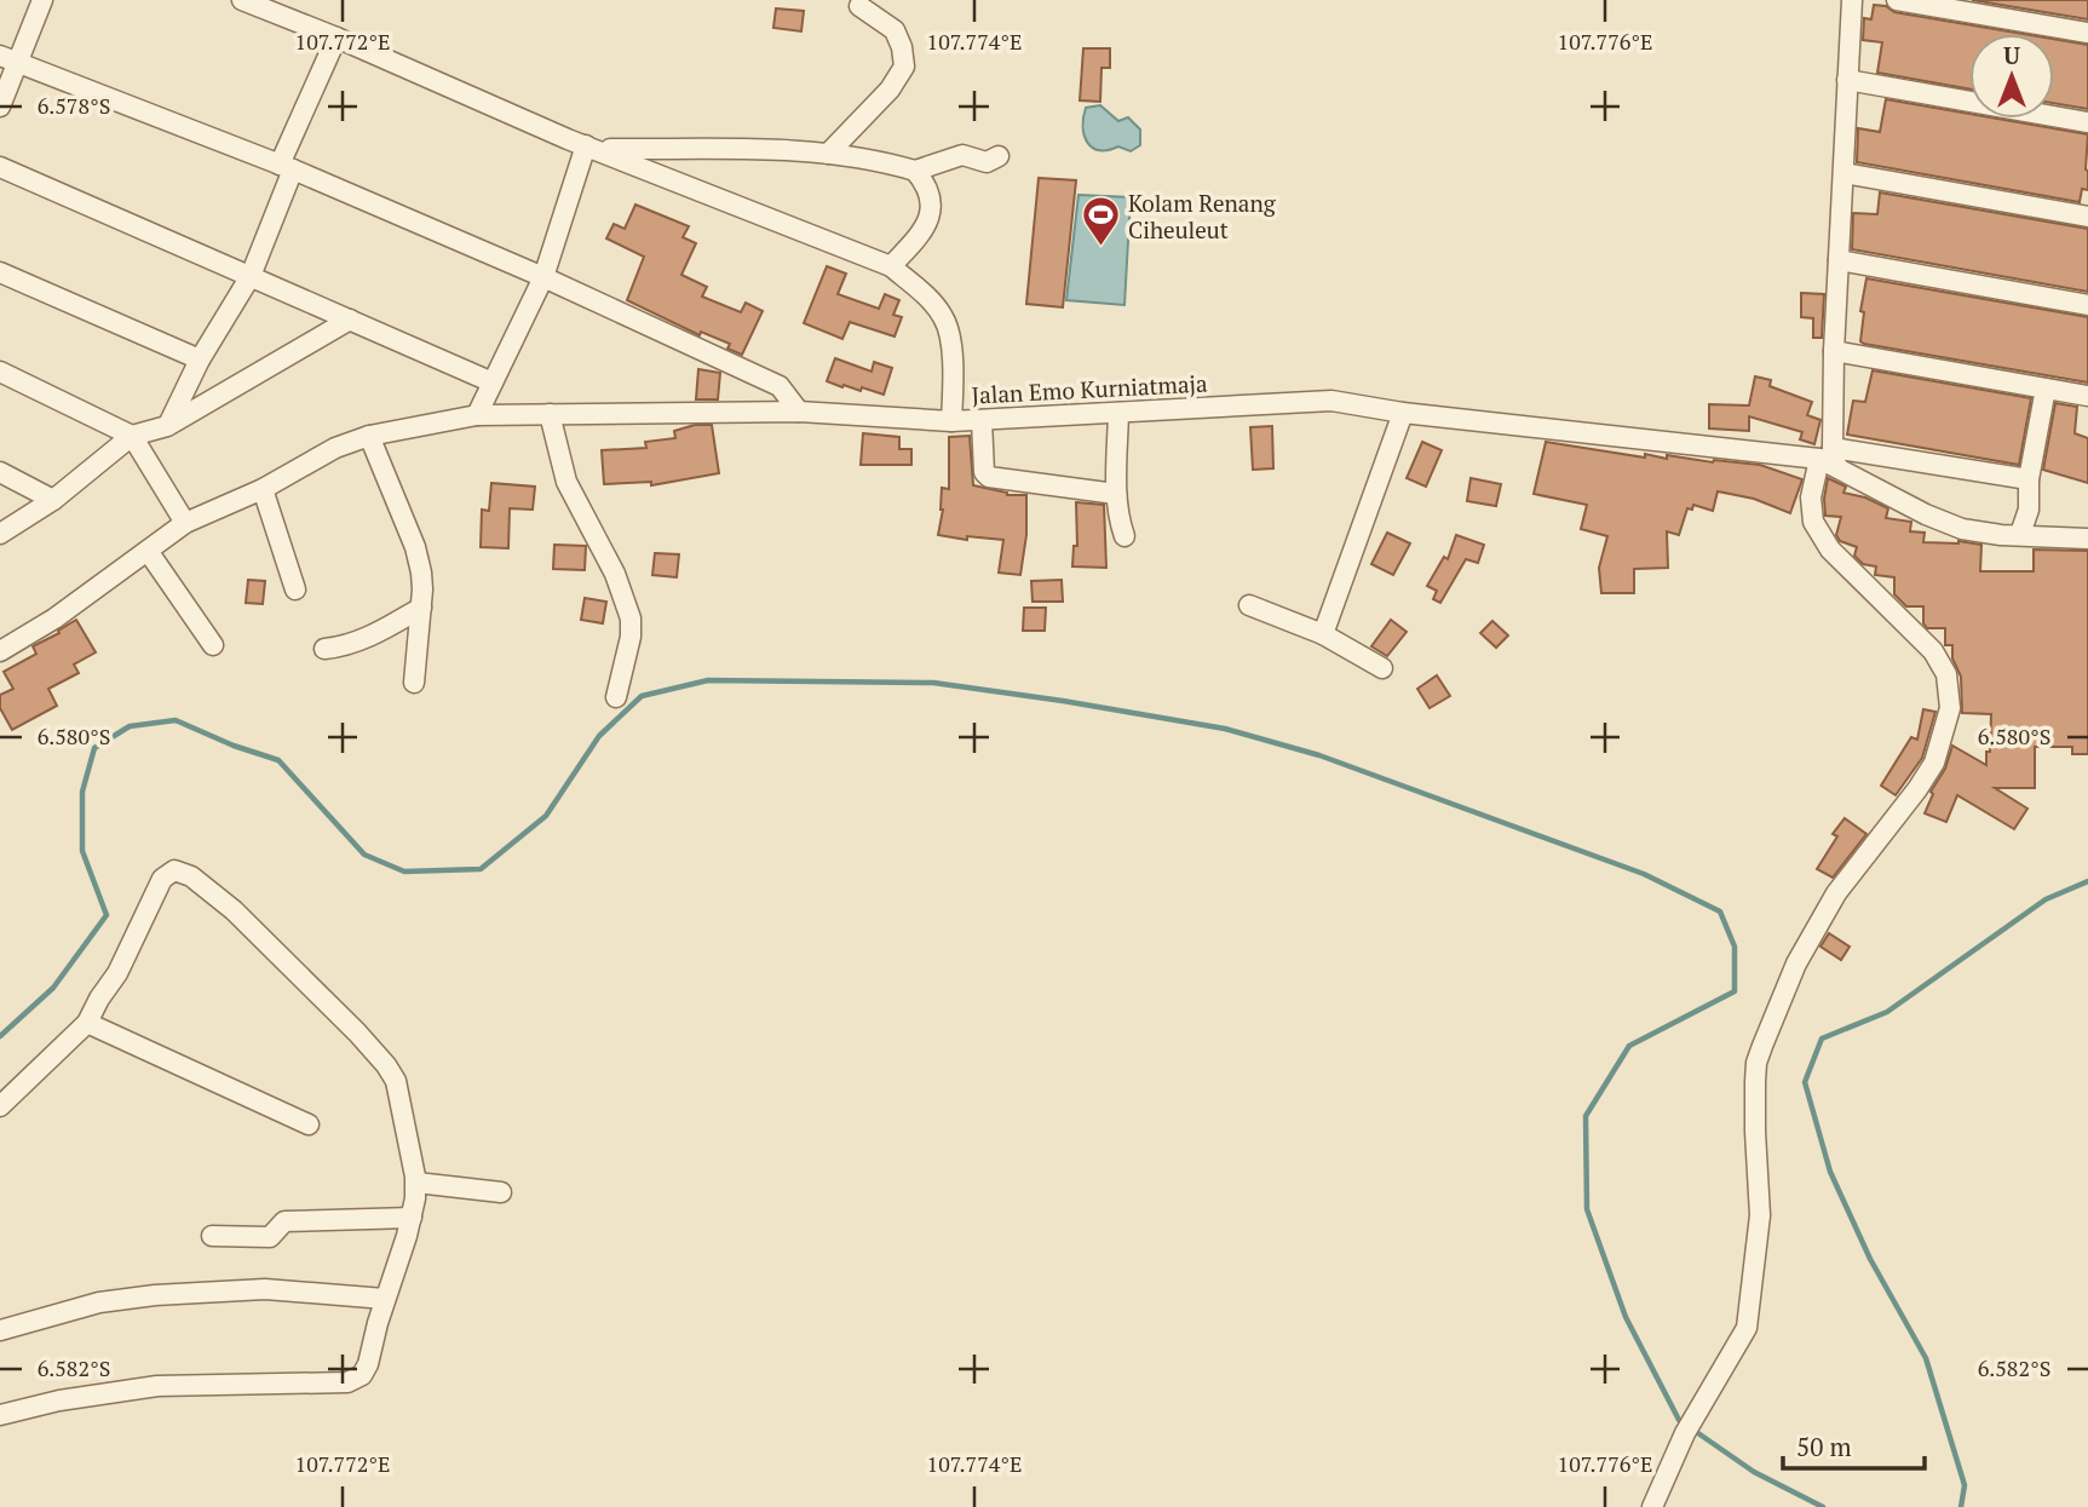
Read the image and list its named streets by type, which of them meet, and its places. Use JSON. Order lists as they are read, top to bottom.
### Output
{
  "streets": {
    "street": ["Jalan Emo Kurniatmaja"]
  },
  "places": {
    "sports": ["Kolam Renang Ciheuleut"]
  },
  "scale_bar": "50 m",
  "north": "top",
  "coordinates": [
    "107.772°E",
    "107.774°E",
    "107.776°E",
    "6.578°S",
    "6.580°S",
    "6.582°S"
  ]
}
